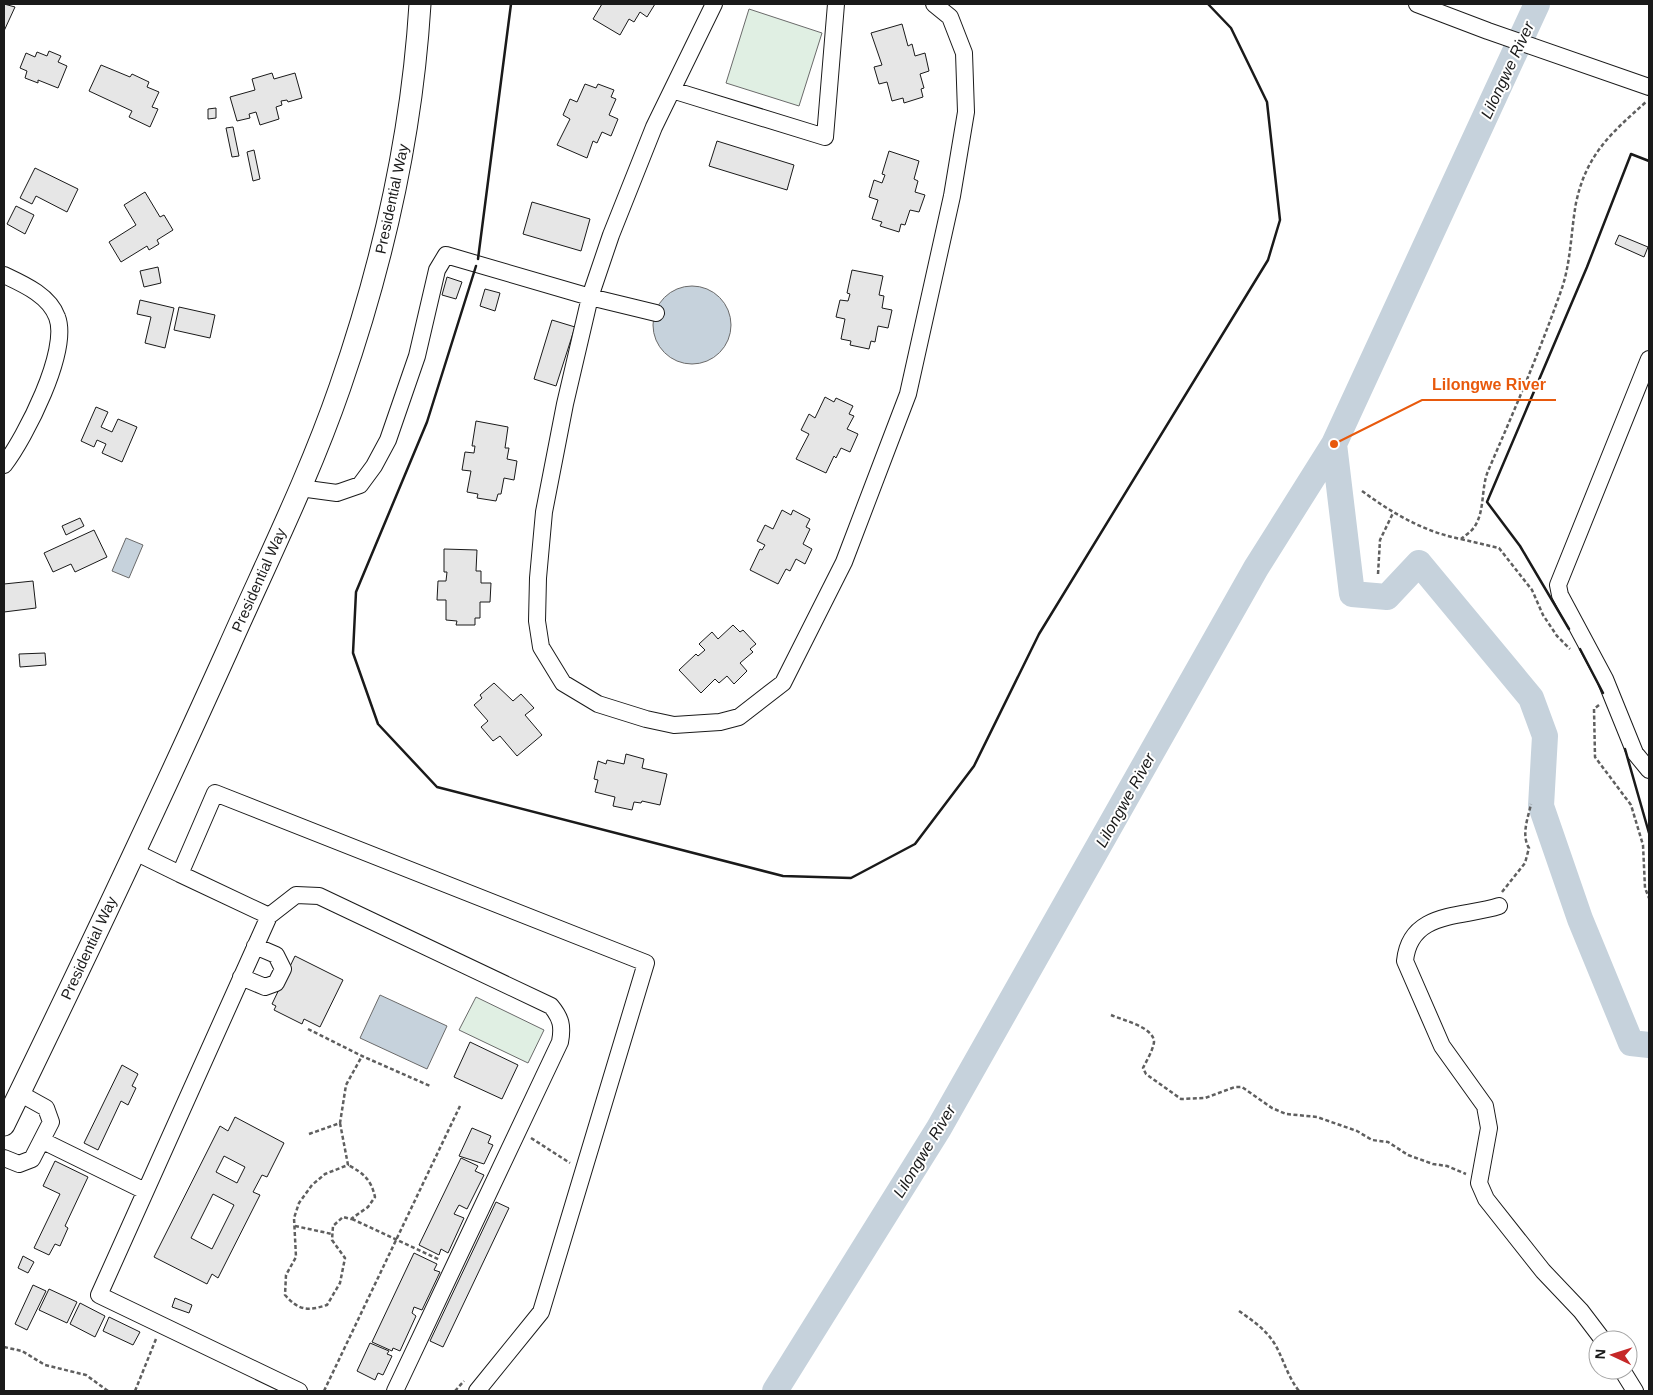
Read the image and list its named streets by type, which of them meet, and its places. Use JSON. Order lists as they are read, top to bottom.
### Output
{
  "streets": {
    "main road": ["Presidential Way"]
  },
  "water": ["Lilongwe River"],
  "places": ["Lilongwe River"],
  "north": "left"
}
